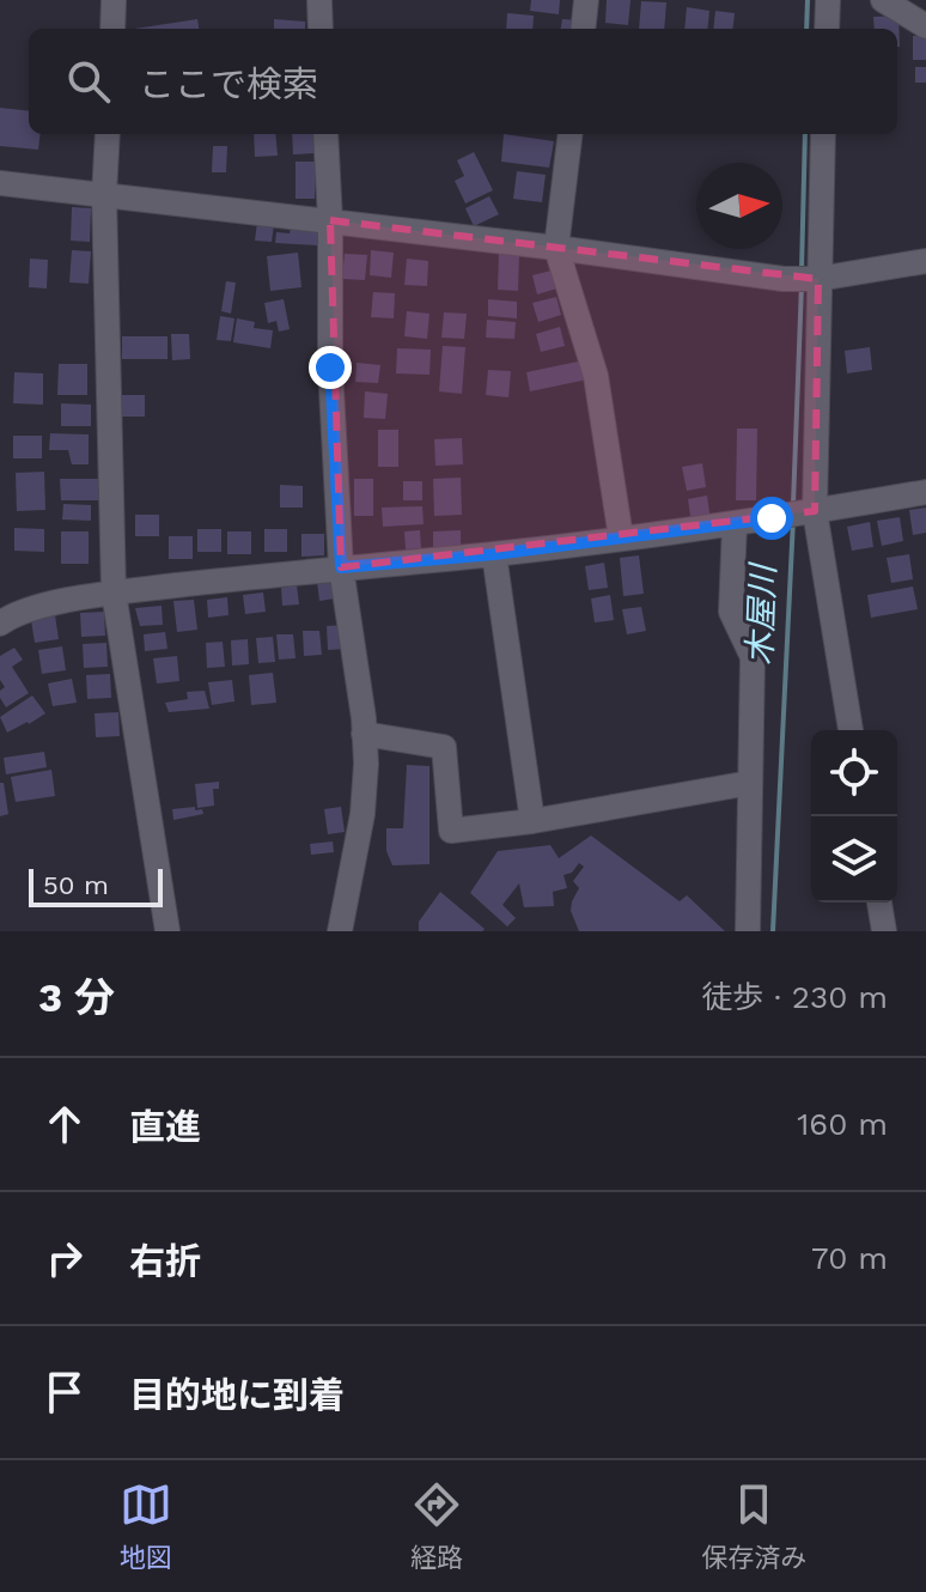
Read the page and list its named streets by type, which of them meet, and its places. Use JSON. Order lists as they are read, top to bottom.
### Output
{
  "water": ["木屋川"],
  "scale_bar": "50 m",
  "north": "right",
  "page": {
    "search": "ここで検索",
    "scale": "50 m",
    "heading": ["3 分", "徒歩 · 230 m"],
    "list": [
      ["直進", "160 m"],
      ["右折", "70 m"],
      "目的地に到着"
    ],
    "nav": ["地図", "経路", "保存済み"]
  }
}
